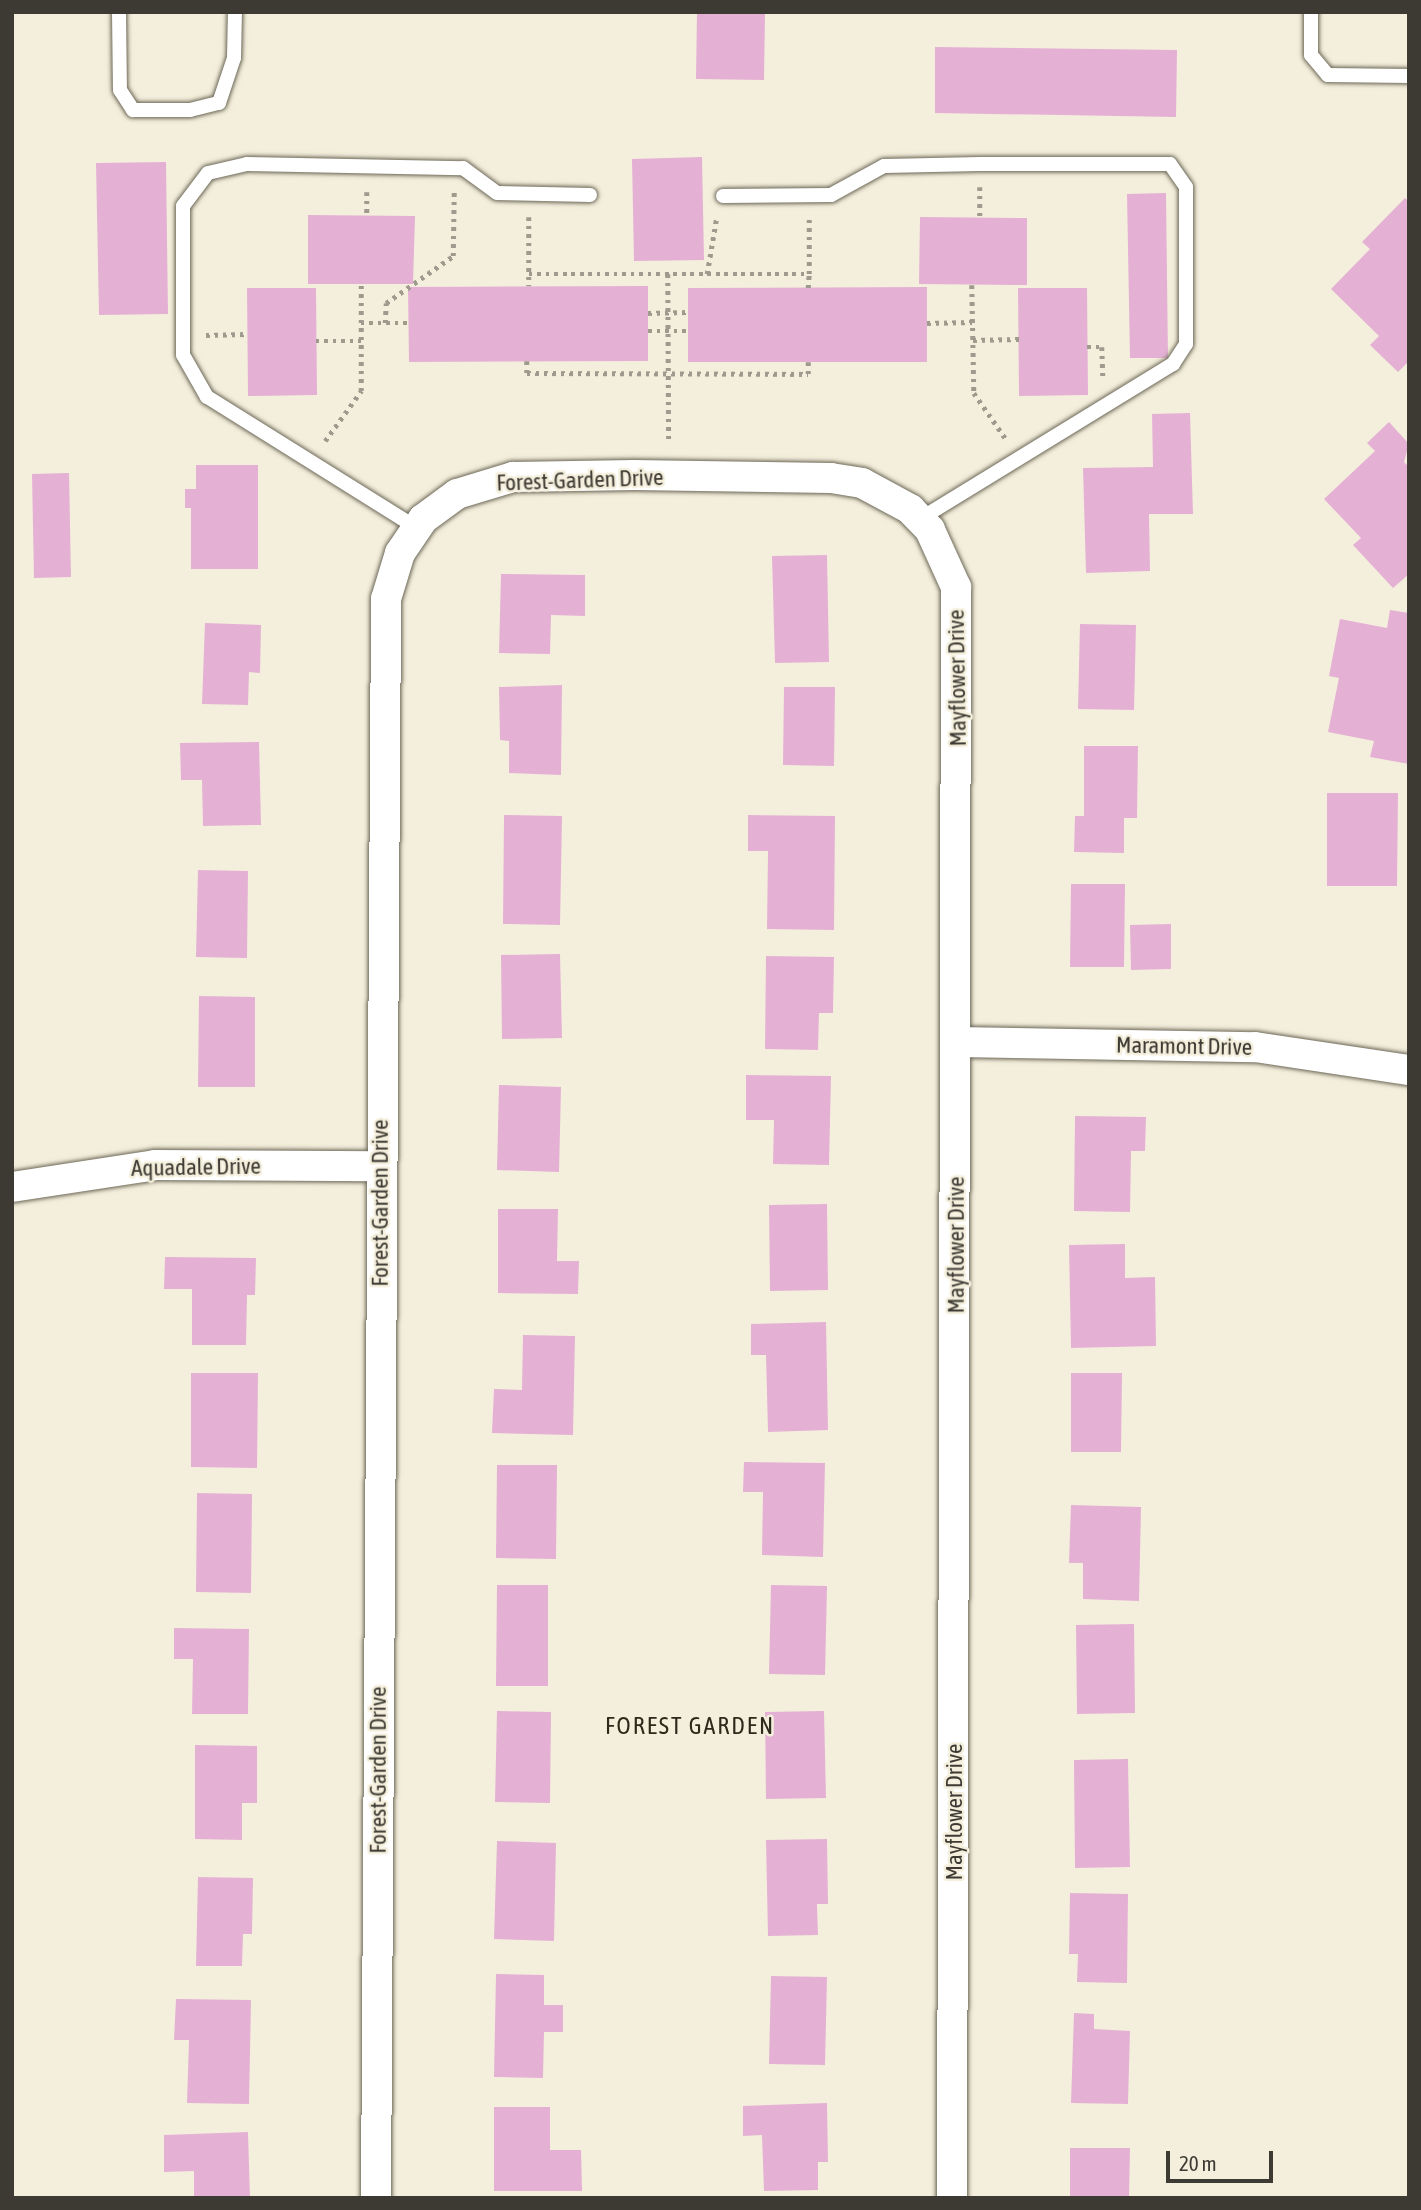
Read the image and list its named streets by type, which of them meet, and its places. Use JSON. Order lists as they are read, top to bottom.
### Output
{
  "streets": {
    "street": [
      "Forest-Garden Drive",
      "Mayflower Drive",
      "Maramont Drive",
      "Aquadale Drive"
    ]
  },
  "crossings": [
    ["Forest-Garden Drive", "Mayflower Drive"],
    ["Forest-Garden Drive", "Aquadale Drive"],
    ["Mayflower Drive", "Maramont Drive"]
  ],
  "districts": ["FOREST GARDEN"],
  "scale_bar": "20 m"
}
